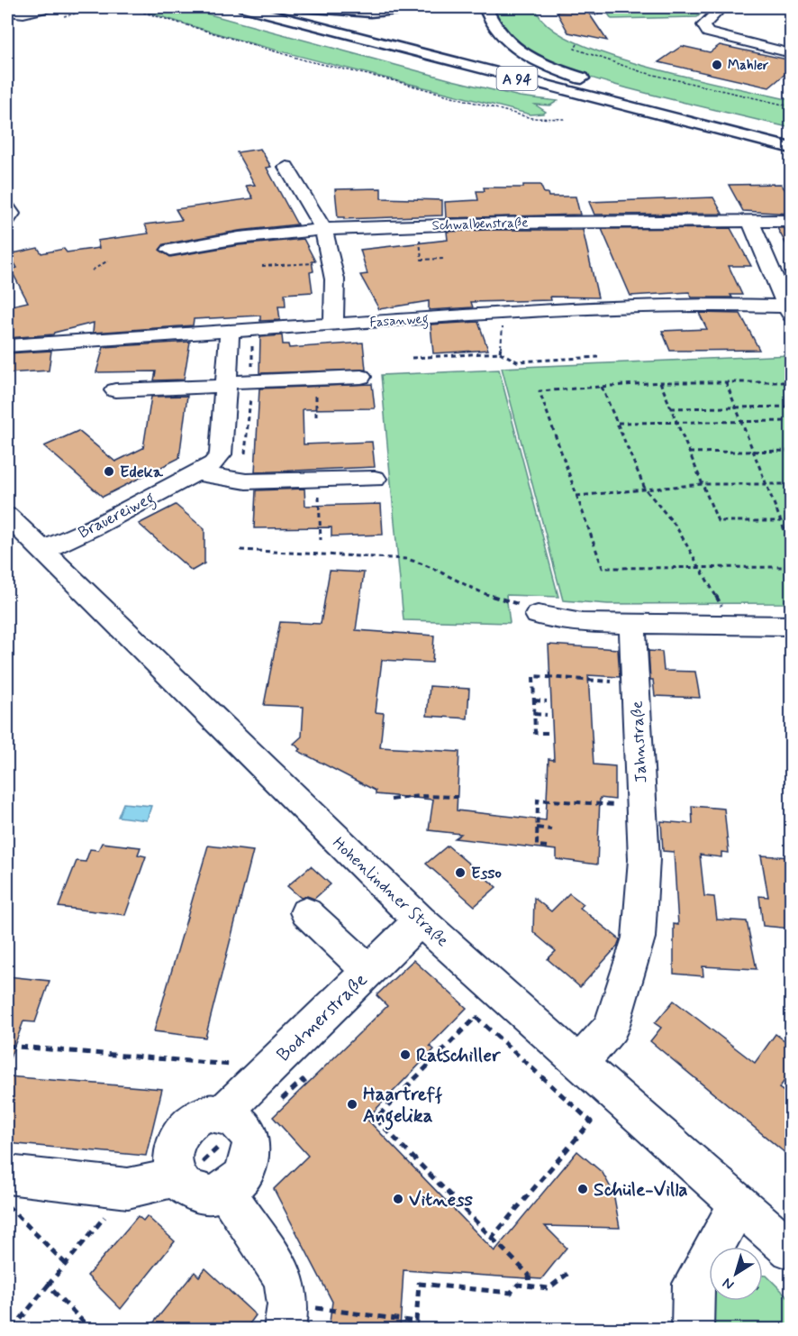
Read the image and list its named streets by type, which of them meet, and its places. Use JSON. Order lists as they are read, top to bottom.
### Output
{
  "streets": {
    "highway": ["A 94"],
    "street": [
      "Schwalbenstraße",
      "Fasanweg",
      "Brauereiweg",
      "Jahnstraße",
      "Hohenlindner Straße",
      "Bodmerstraße"
    ]
  },
  "crossings": [
    ["Fasanweg", "Brauereiweg"],
    ["Brauereiweg", "Hohenlindner Straße"],
    ["Jahnstraße", "Hohenlindner Straße"],
    ["Hohenlindner Straße", "Bodmerstraße"]
  ],
  "places": [
    "Mahler",
    "Edeka",
    "Esso",
    "Ratschiller",
    "Haartreff Angelika",
    "Schüle-Villa",
    "Vitness"
  ],
  "north": "bottom left"
}
